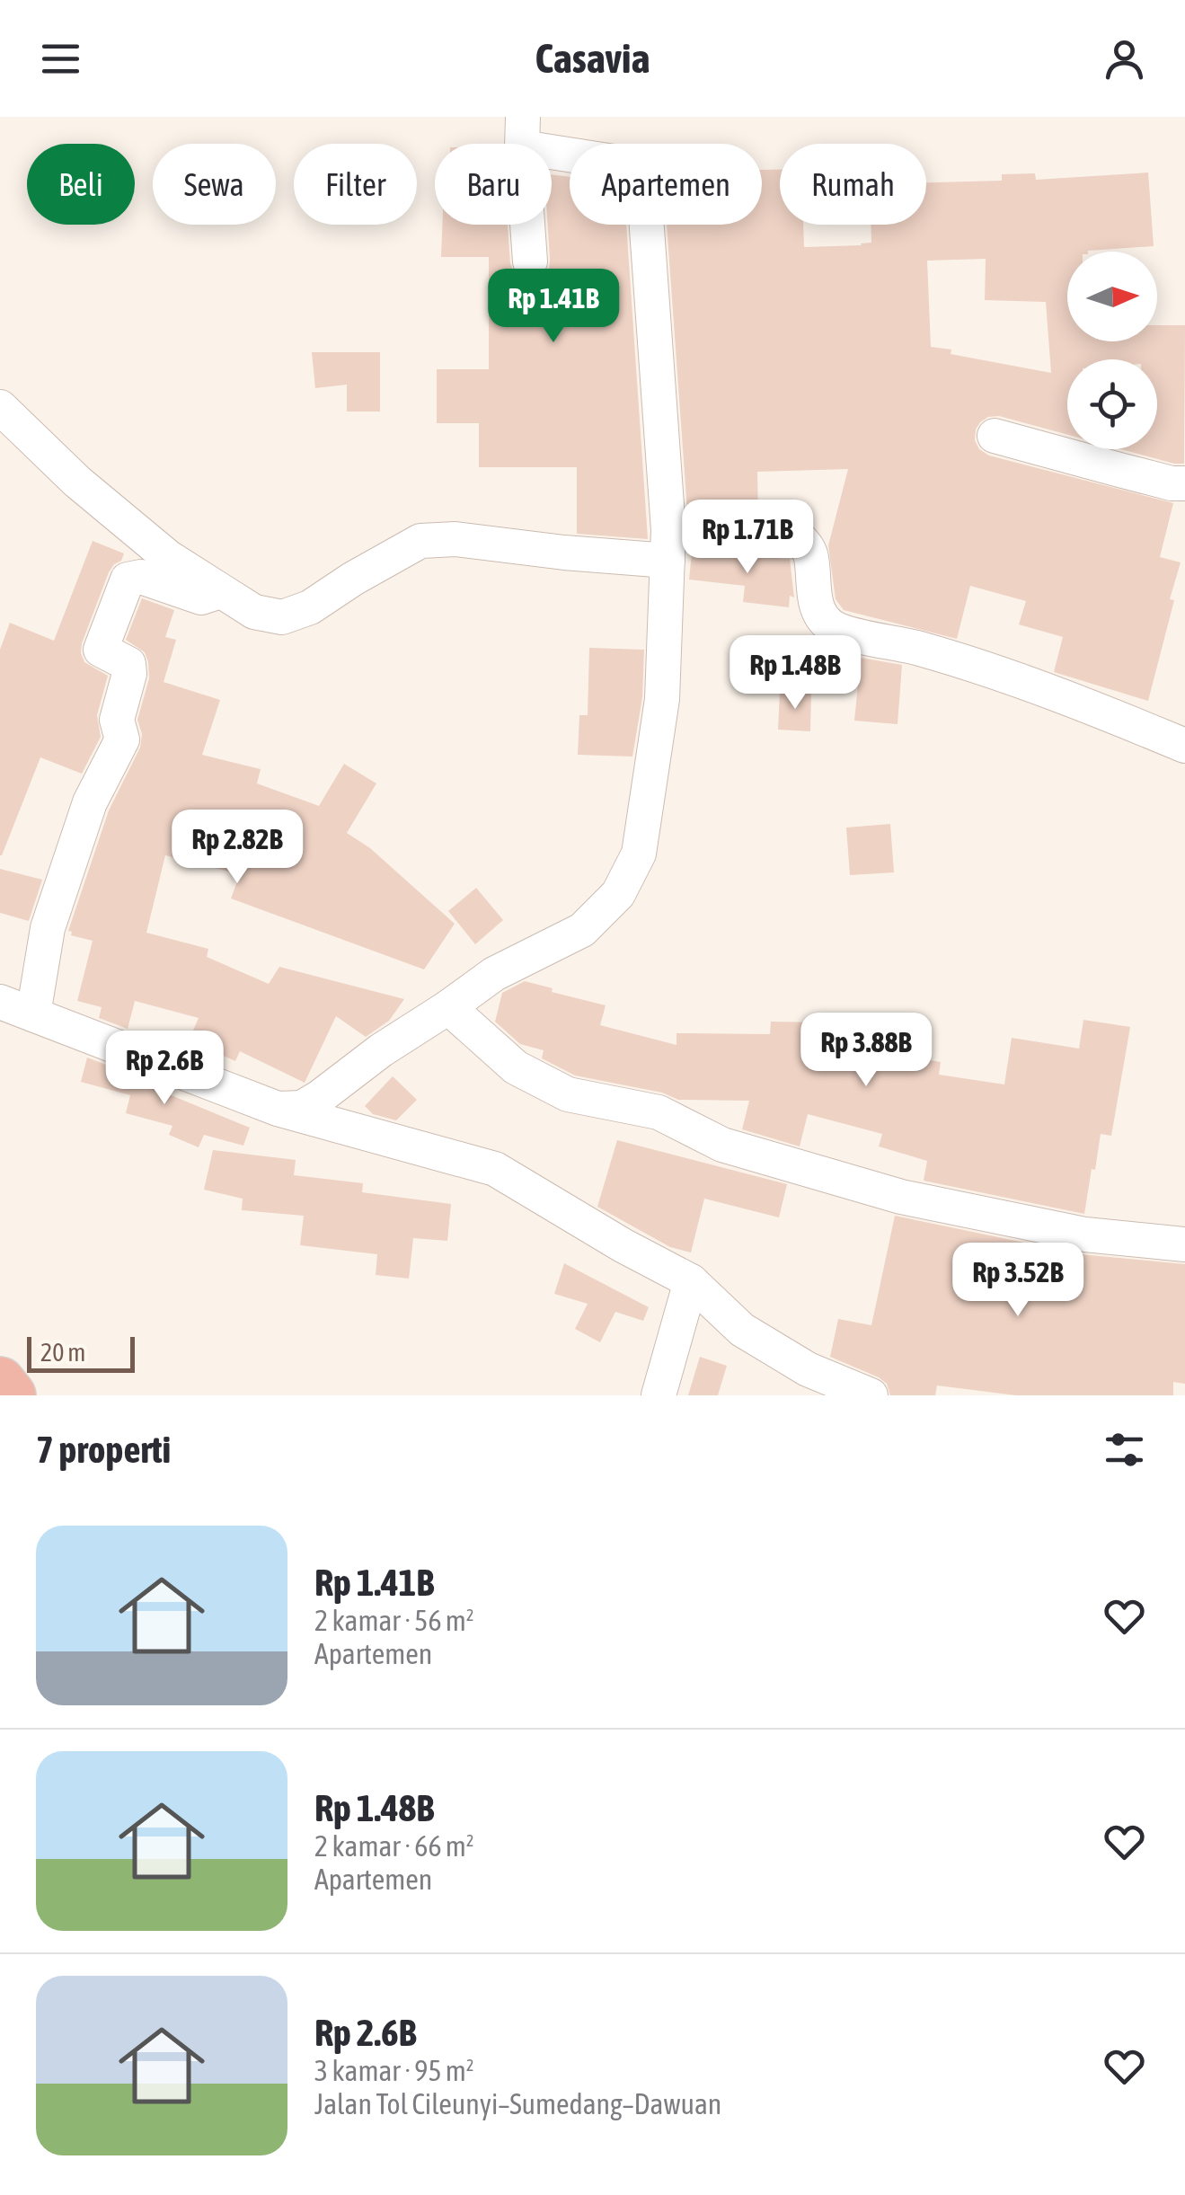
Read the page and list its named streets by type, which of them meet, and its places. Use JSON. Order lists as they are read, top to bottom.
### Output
{
  "scale_bar": "20 m",
  "north": "right",
  "page": {
    "header": "Casavia",
    "chip": [
      "Beli",
      "Sewa",
      "Filter",
      "Baru",
      "Apartemen",
      "Rumah"
    ],
    "price": [
      "Rp 1.41B",
      "Rp 1.71B",
      "Rp 1.48B",
      "Rp 2.82B",
      "Rp 3.88B",
      "Rp 2.6B",
      "Rp 3.52B"
    ],
    "scale": "20 m",
    "heading": "7 properti",
    "list": [
      {
        "name": "Rp 1.41B",
        "note": "2 kamar · 56 m² · Apartemen"
      },
      {
        "name": "Rp 1.48B",
        "note": "2 kamar · 66 m² · Apartemen"
      },
      {
        "name": "Rp 2.6B",
        "note": "3 kamar · 95 m² · Jalan Tol Cileunyi–Sumedang–Dawuan"
      }
    ]
  }
}
